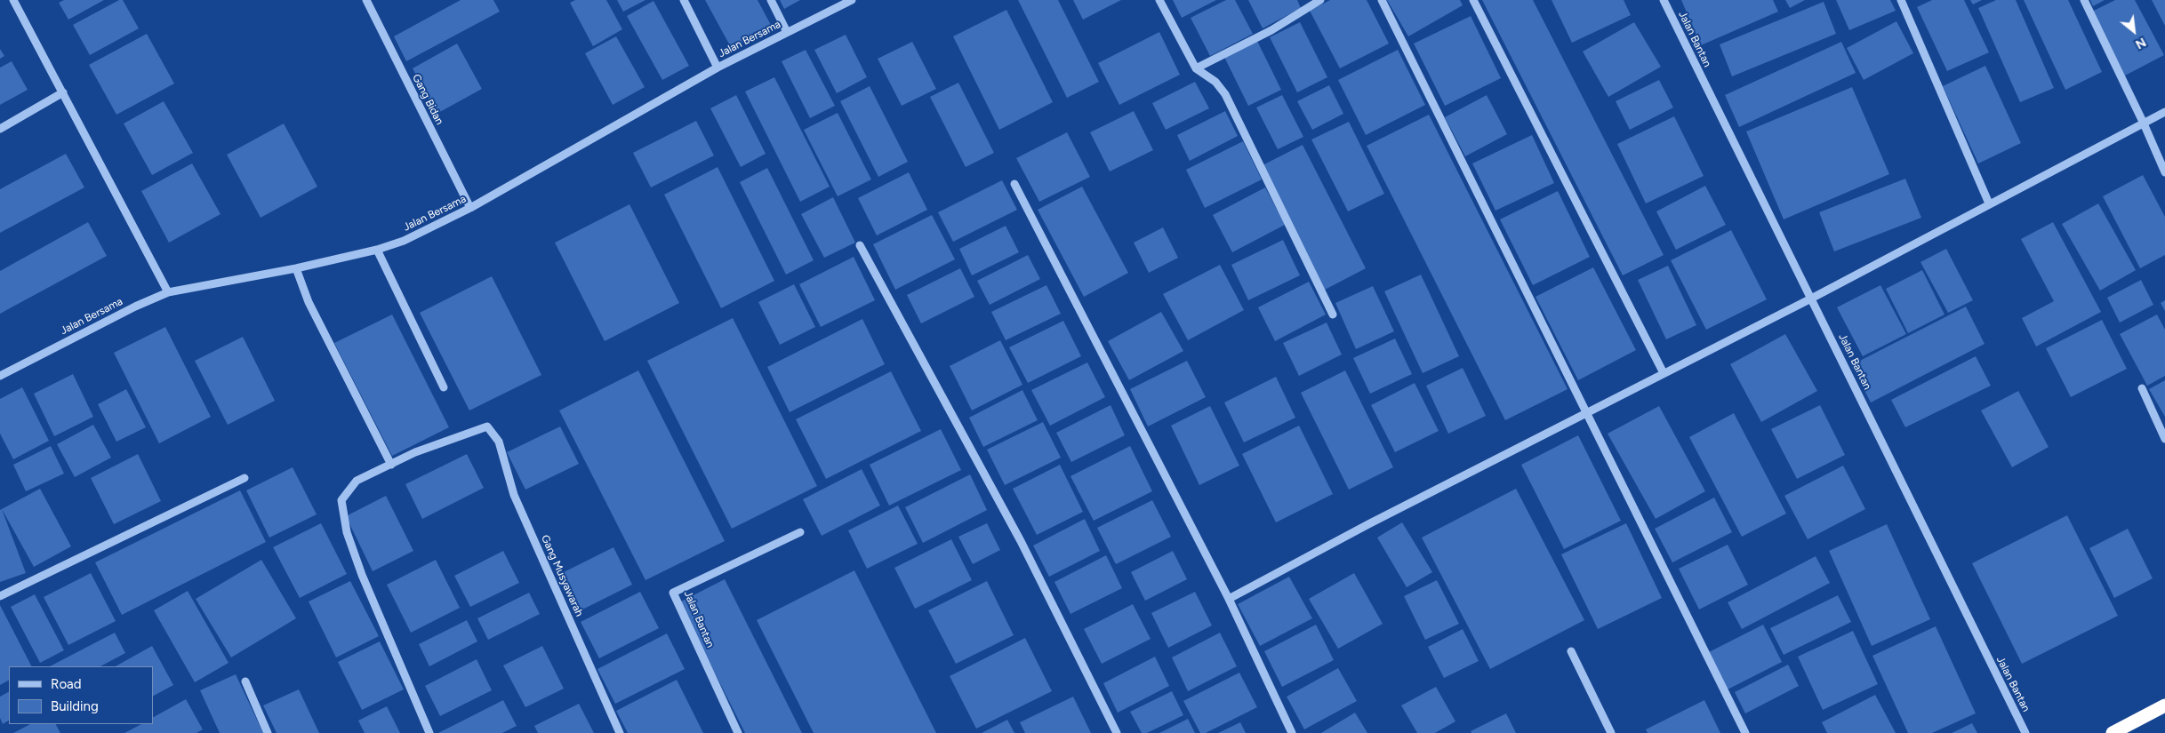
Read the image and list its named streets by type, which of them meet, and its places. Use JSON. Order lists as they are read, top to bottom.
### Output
{
  "streets": {
    "street": [
      "Jalan Bersama",
      "Jalan Bantan",
      "Gang Bidan",
      "Gang Musyawarah"
    ]
  },
  "crossings": [
    ["Jalan Bersama", "Gang Bidan"]
  ],
  "legend": ["Road", "Building"],
  "north": "bottom right"
}
